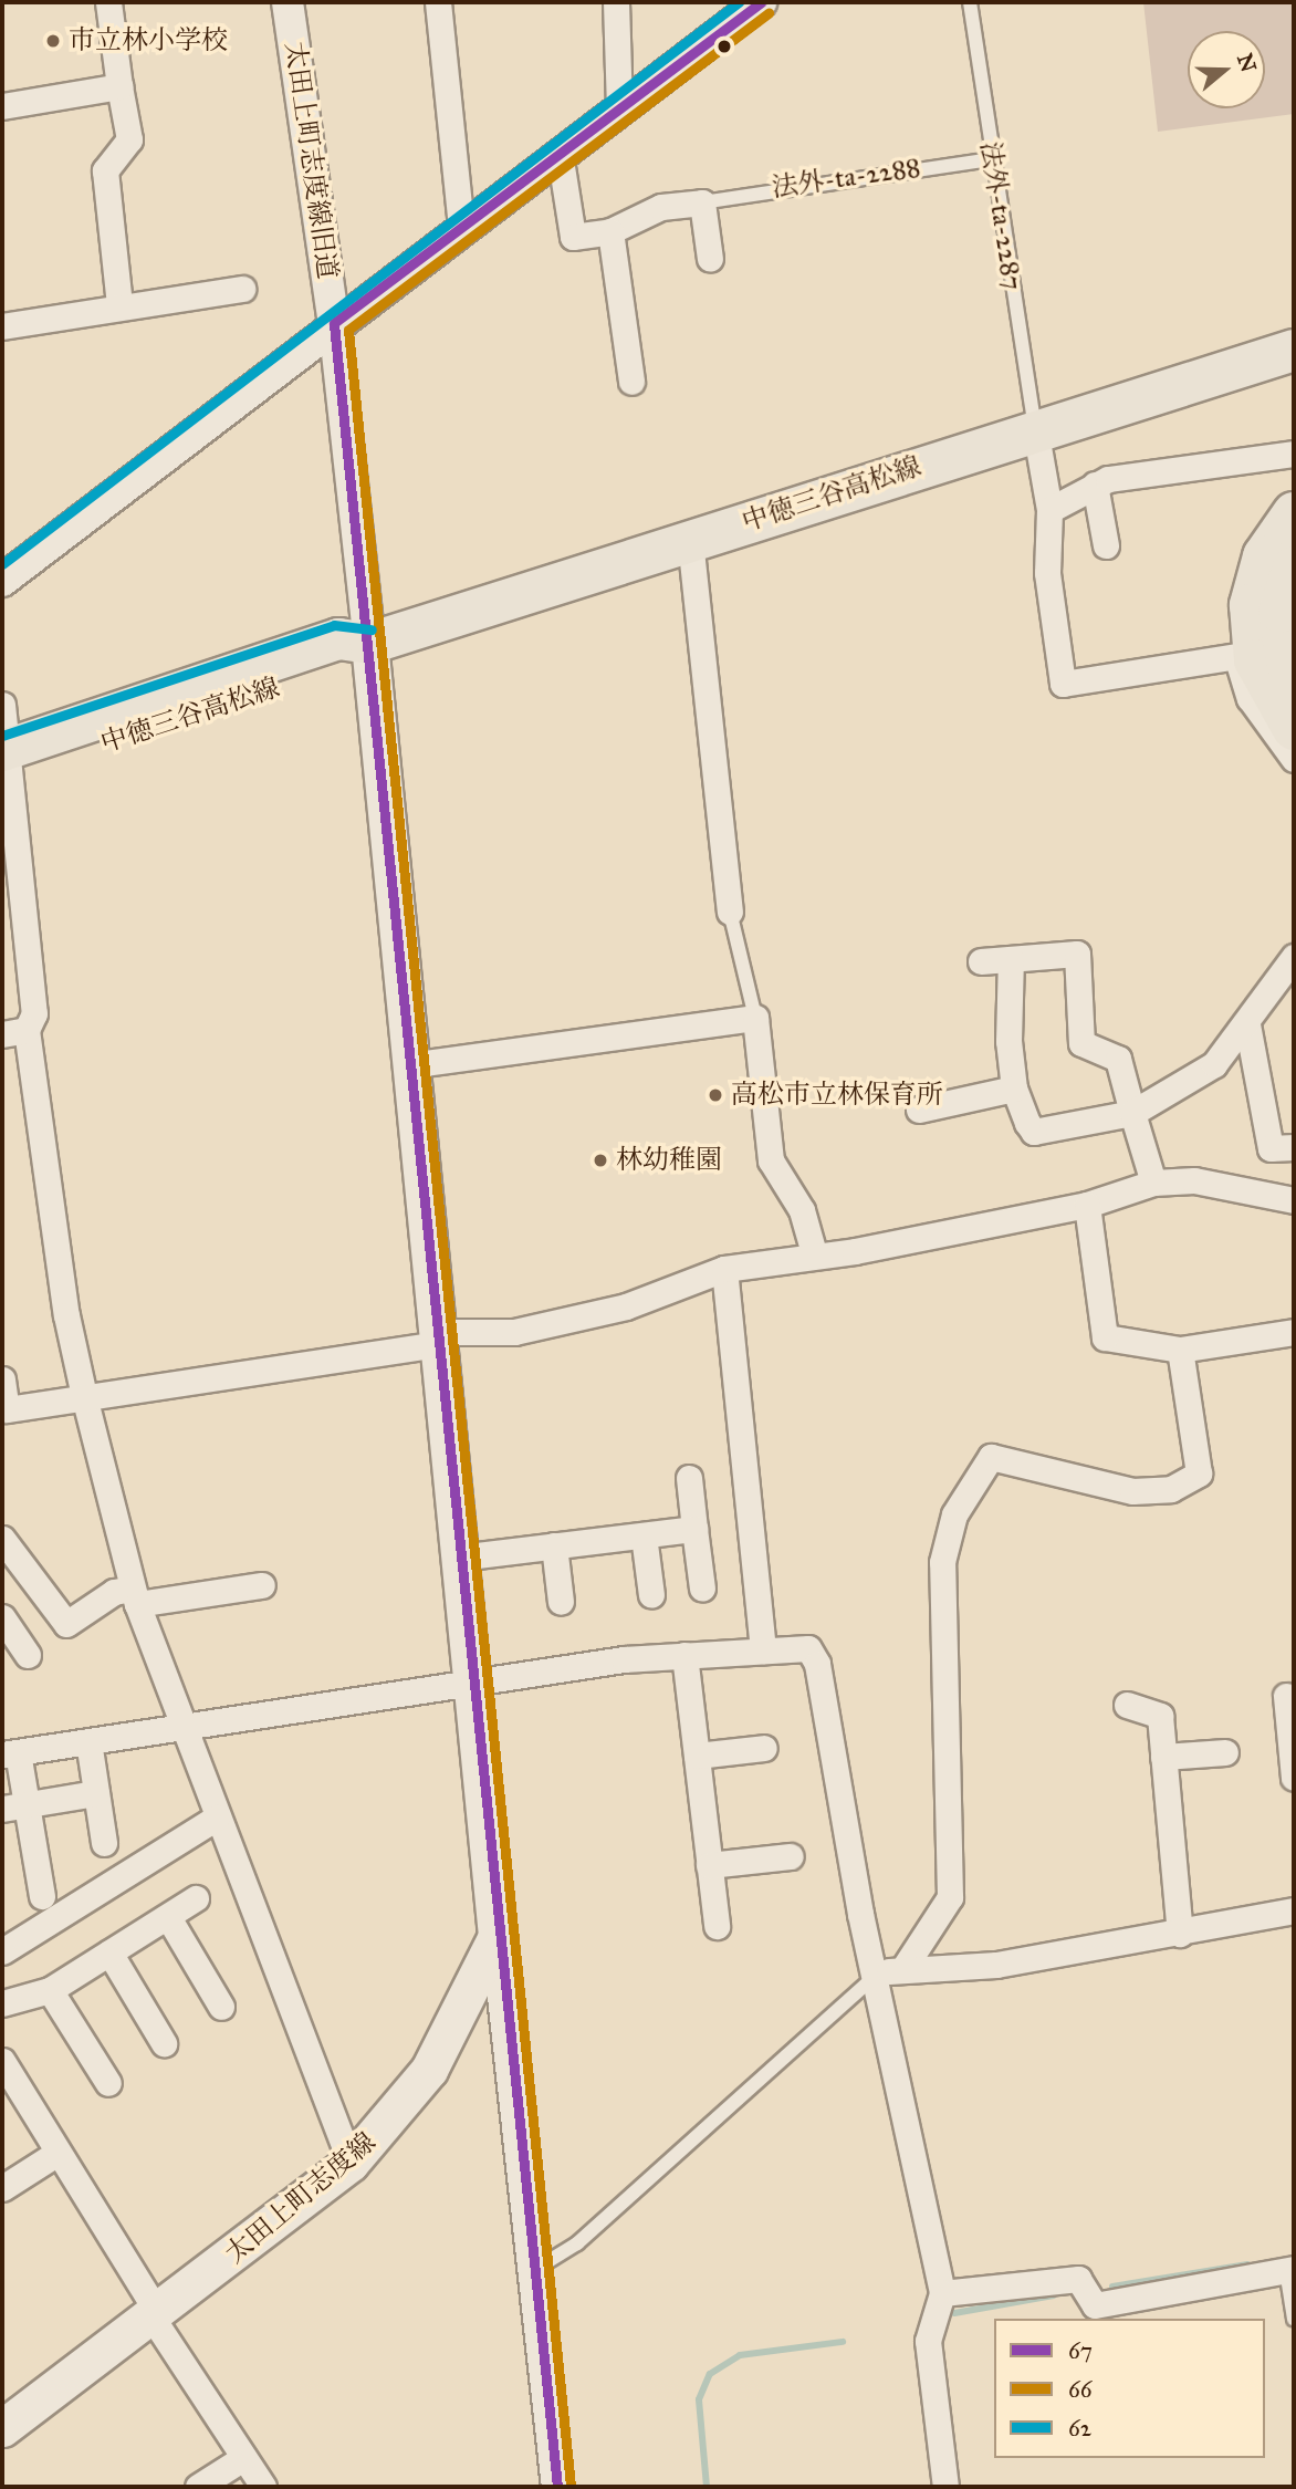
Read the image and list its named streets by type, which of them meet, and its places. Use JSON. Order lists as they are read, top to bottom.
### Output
{
  "streets": {
    "main road": ["中徳三谷高松線", "太田上町志度線"],
    "street": ["太田上町志度線旧道"],
    "lane": ["法外-ta-2288", "法外-ta-2287"]
  },
  "crossings": [
    ["太田上町志度線旧道", "中徳三谷高松線"],
    ["法外-ta-2288", "法外-ta-2287"],
    ["法外-ta-2287", "中徳三谷高松線"]
  ],
  "places": ["市立林小学校", "高松市立林保育所", "林幼稚園"],
  "lines": ["transit line 67", "transit line 62", "transit line 66"],
  "legend": ["67", "66", "62"],
  "north": "right"
}
